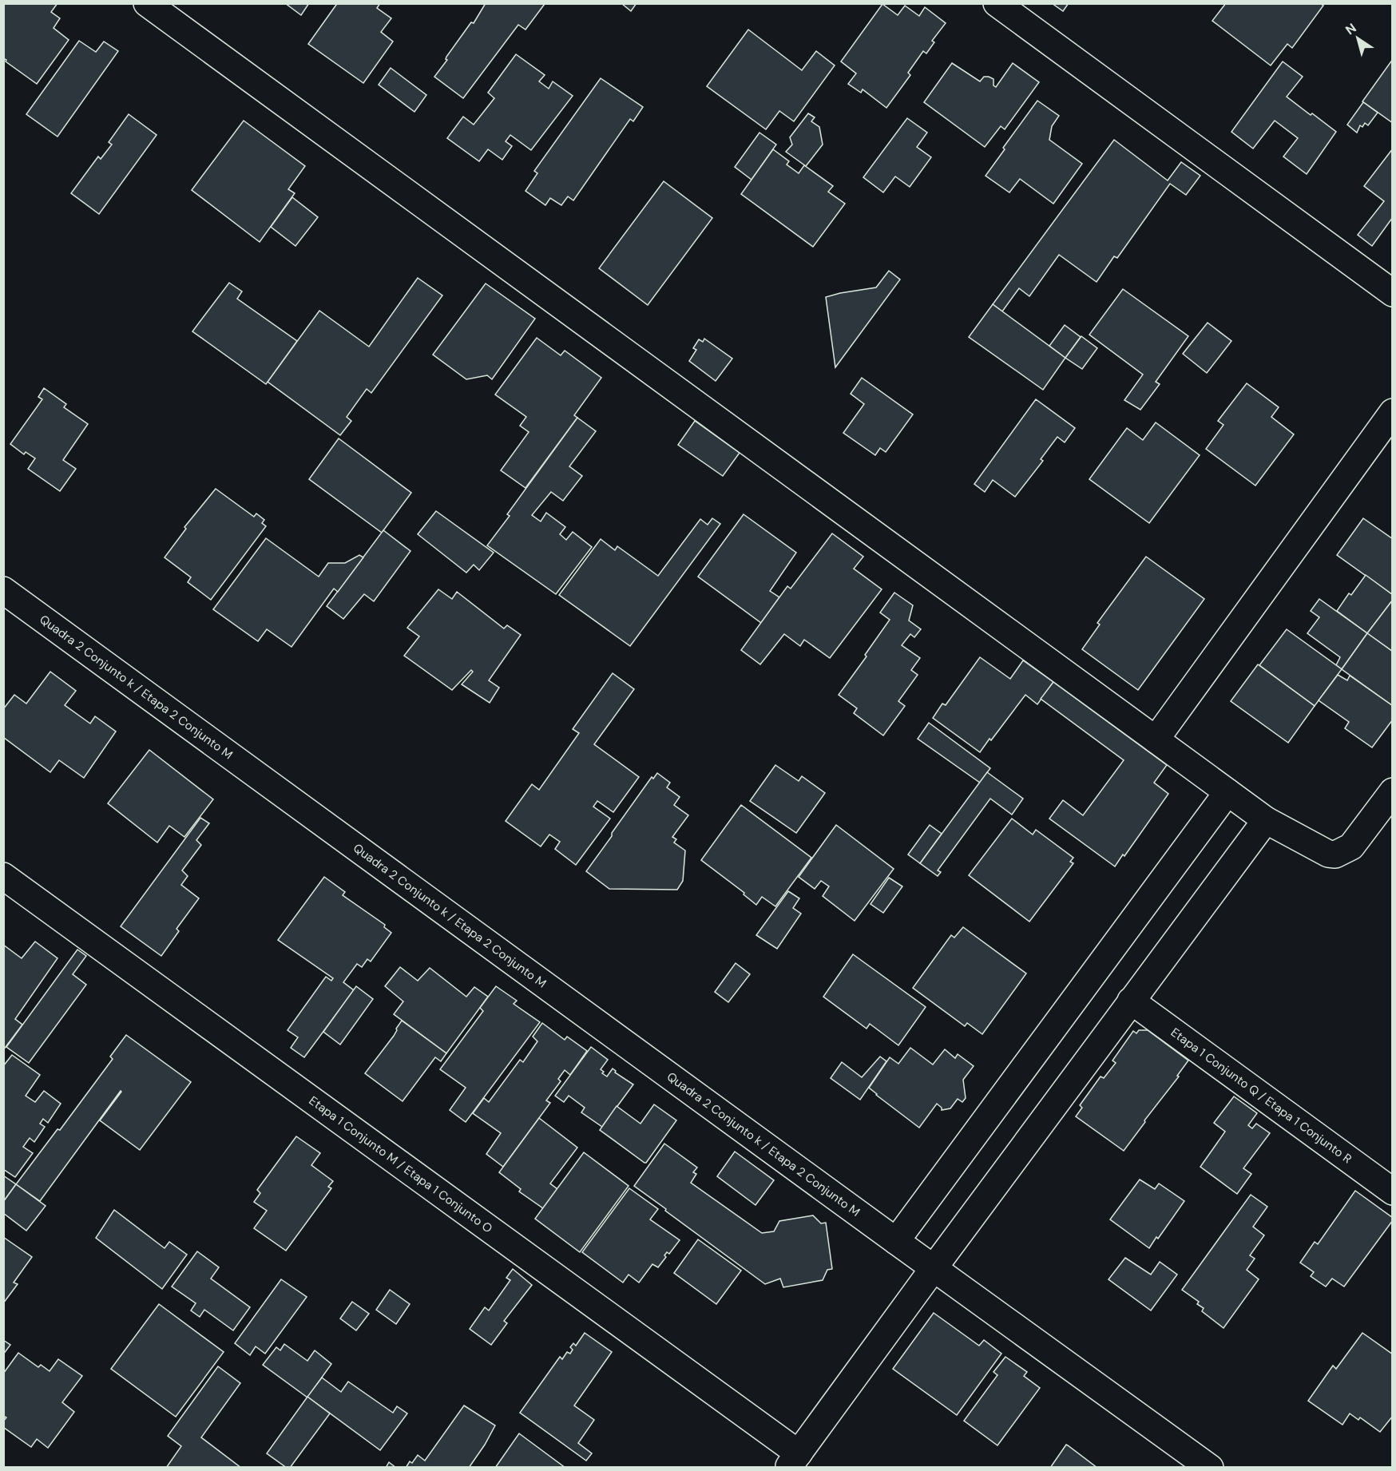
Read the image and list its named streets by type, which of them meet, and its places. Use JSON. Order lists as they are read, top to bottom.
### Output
{
  "streets": {
    "street": ["Quadra 2 Conjunto k / Etapa 2 Conjunto M", "Etapa 1 Conjunto Q / Etapa 1 Conjunto R", "Etapa 1 Conjunto M / Etapa 1 Conjunto O"]
  },
  "north": "top left"
}
